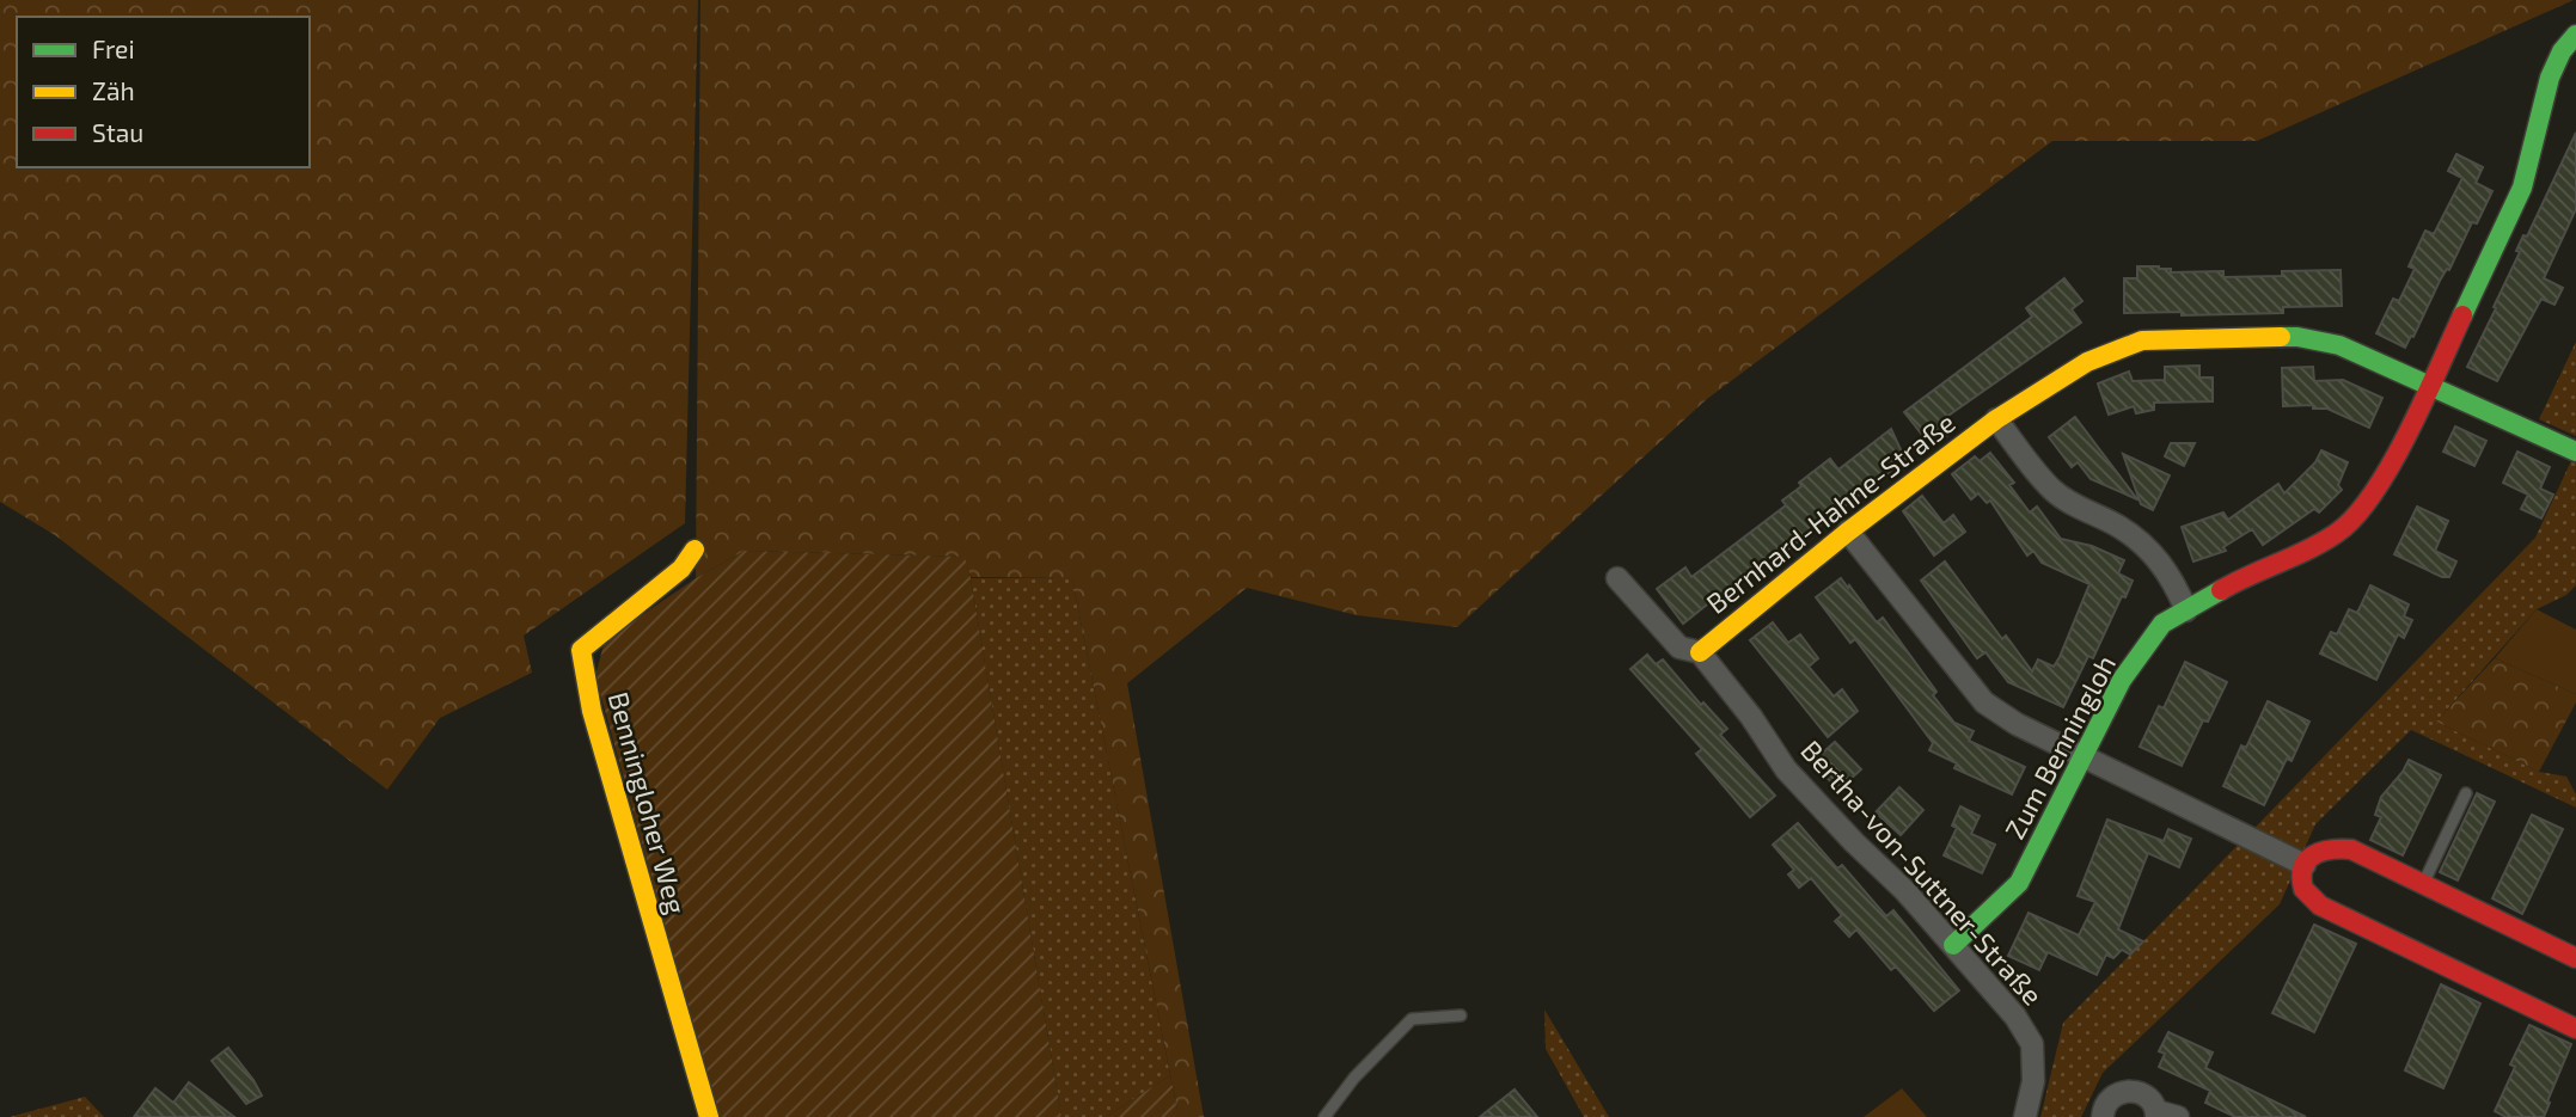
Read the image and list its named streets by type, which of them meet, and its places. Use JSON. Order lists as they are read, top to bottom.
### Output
{
  "streets": {
    "street": [
      "Bernhard-Hahne-Straße",
      "Zum Benningloh",
      "Benningloher Weg",
      "Bertha-von-Suttner-Straße"
    ]
  },
  "crossings": [
    ["Bernhard-Hahne-Straße", "Zum Benningloh"],
    ["Bernhard-Hahne-Straße", "Bertha-von-Suttner-Straße"],
    ["Zum Benningloh", "Bertha-von-Suttner-Straße"]
  ],
  "legend": ["Frei", "Zäh", "Stau"]
}
